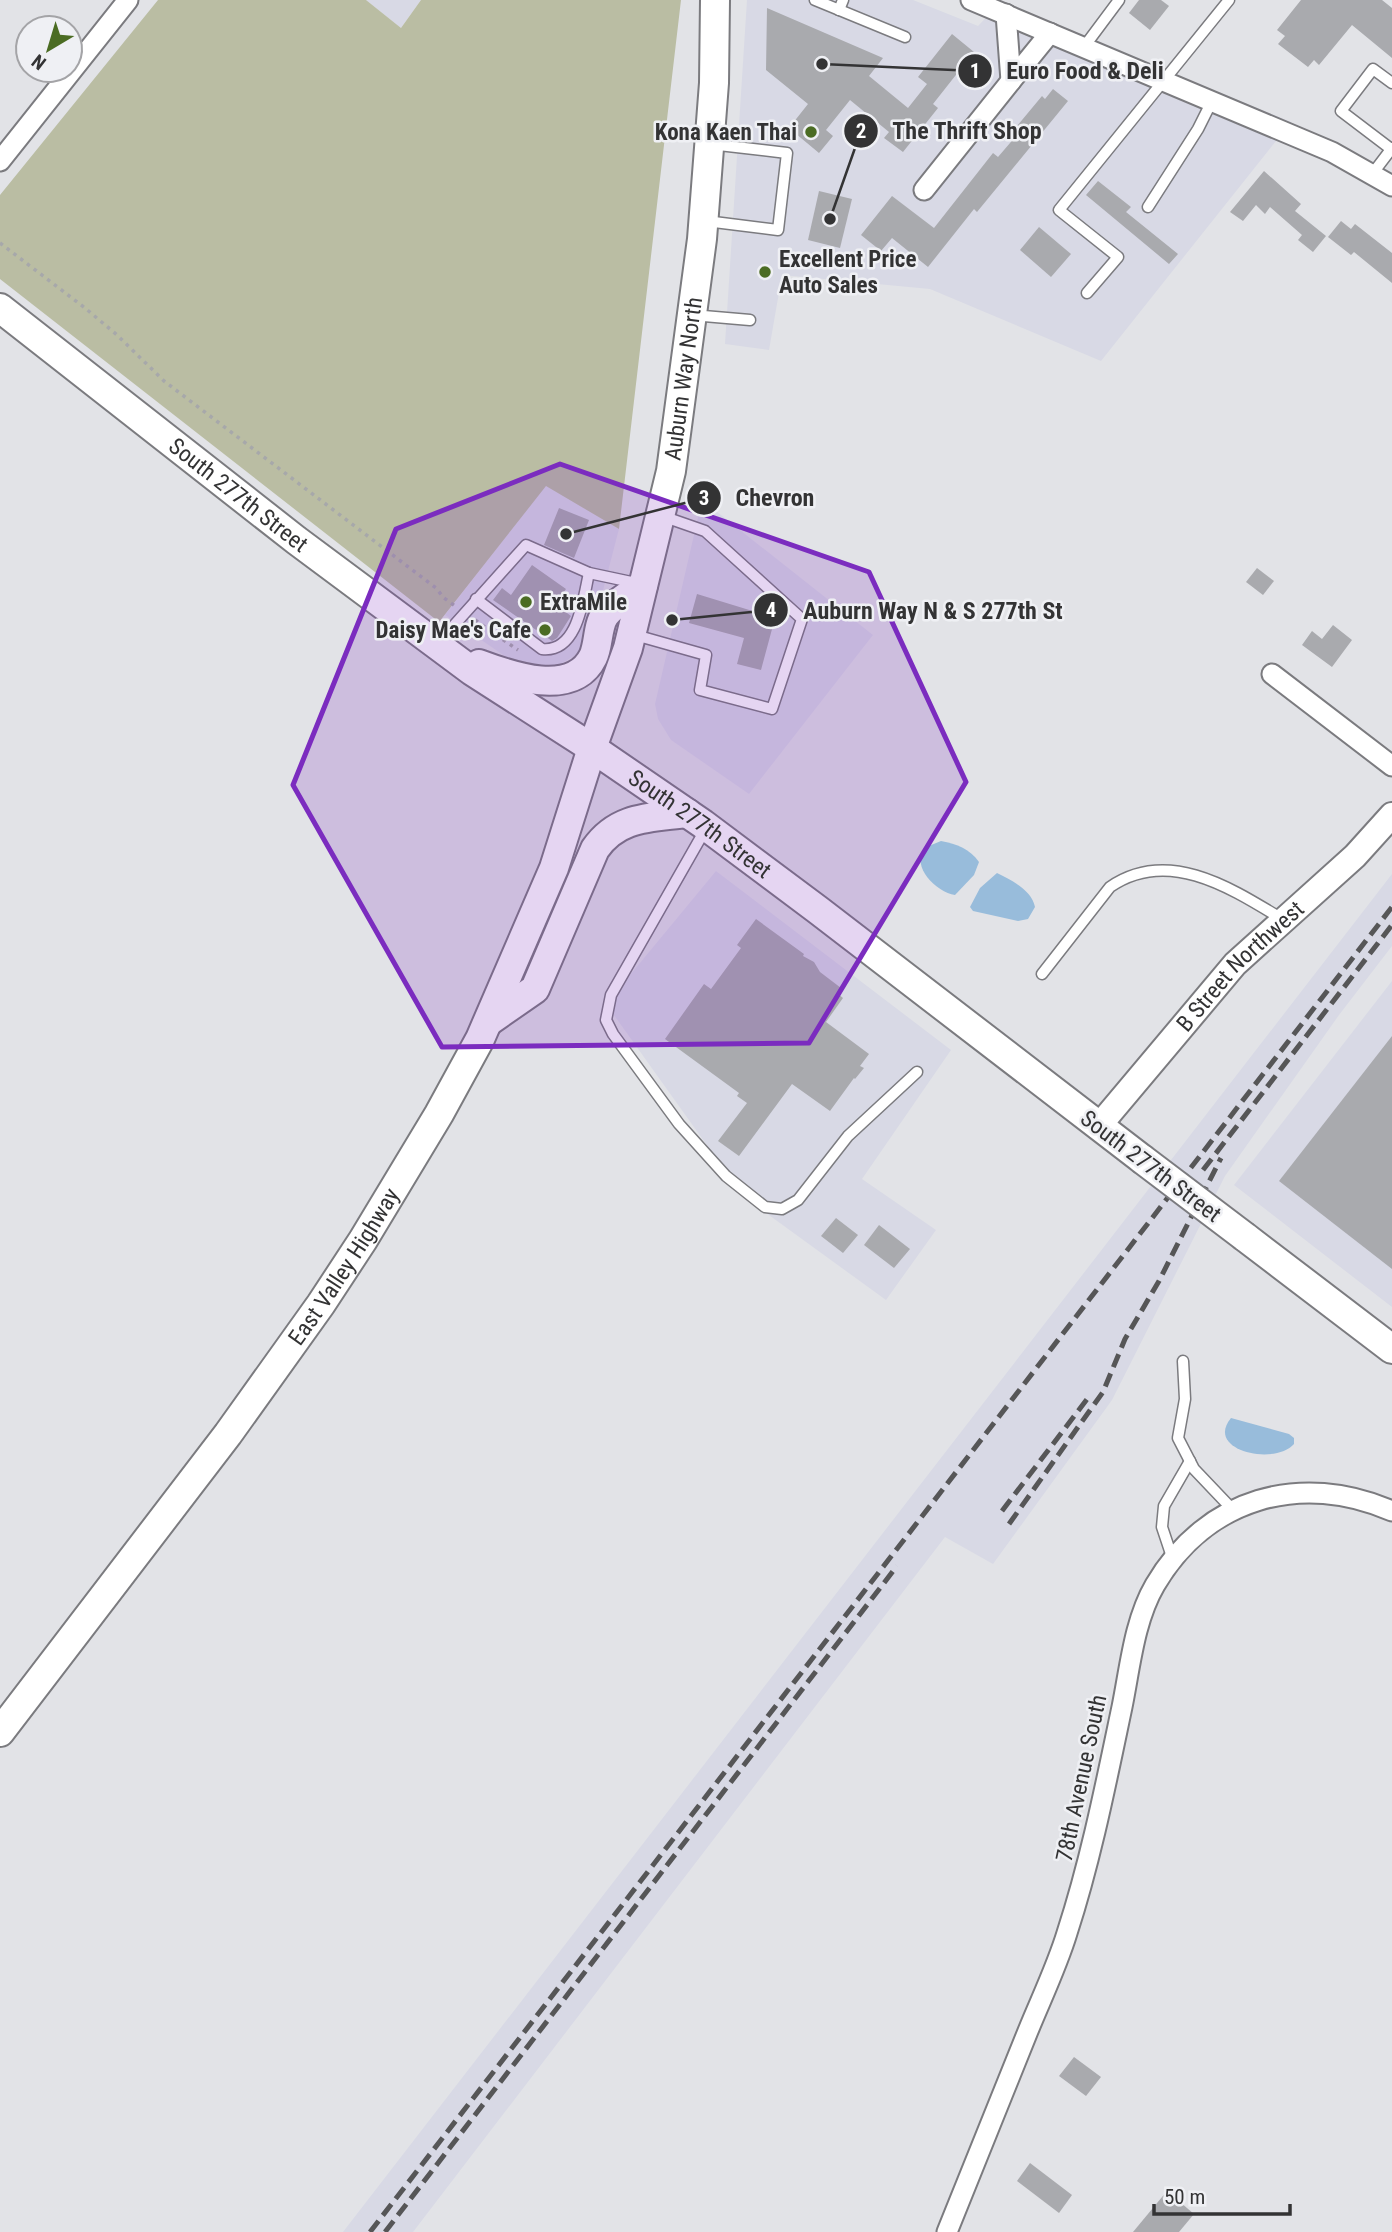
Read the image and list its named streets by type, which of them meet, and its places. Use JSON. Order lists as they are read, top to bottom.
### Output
{
  "streets": {
    "main road": ["Auburn Way North", "South 277th Street", "East Valley Highway"],
    "street": ["B Street Northwest", "78th Avenue South"]
  },
  "crossings": [
    ["Auburn Way North", "South 277th Street"],
    ["Auburn Way North", "East Valley Highway"],
    ["South 277th Street", "B Street Northwest"],
    ["South 277th Street", "East Valley Highway"]
  ],
  "places": [
    "Euro Food & Deli",
    "Kona Kaen Thai",
    "The Thrift Shop",
    "Excellent Price Auto Sales",
    "Chevron",
    "ExtraMile",
    "Auburn Way N & S 277th St",
    "Daisy Mae's Cafe"
  ],
  "scale_bar": "50 m",
  "north": "bottom left"
}
